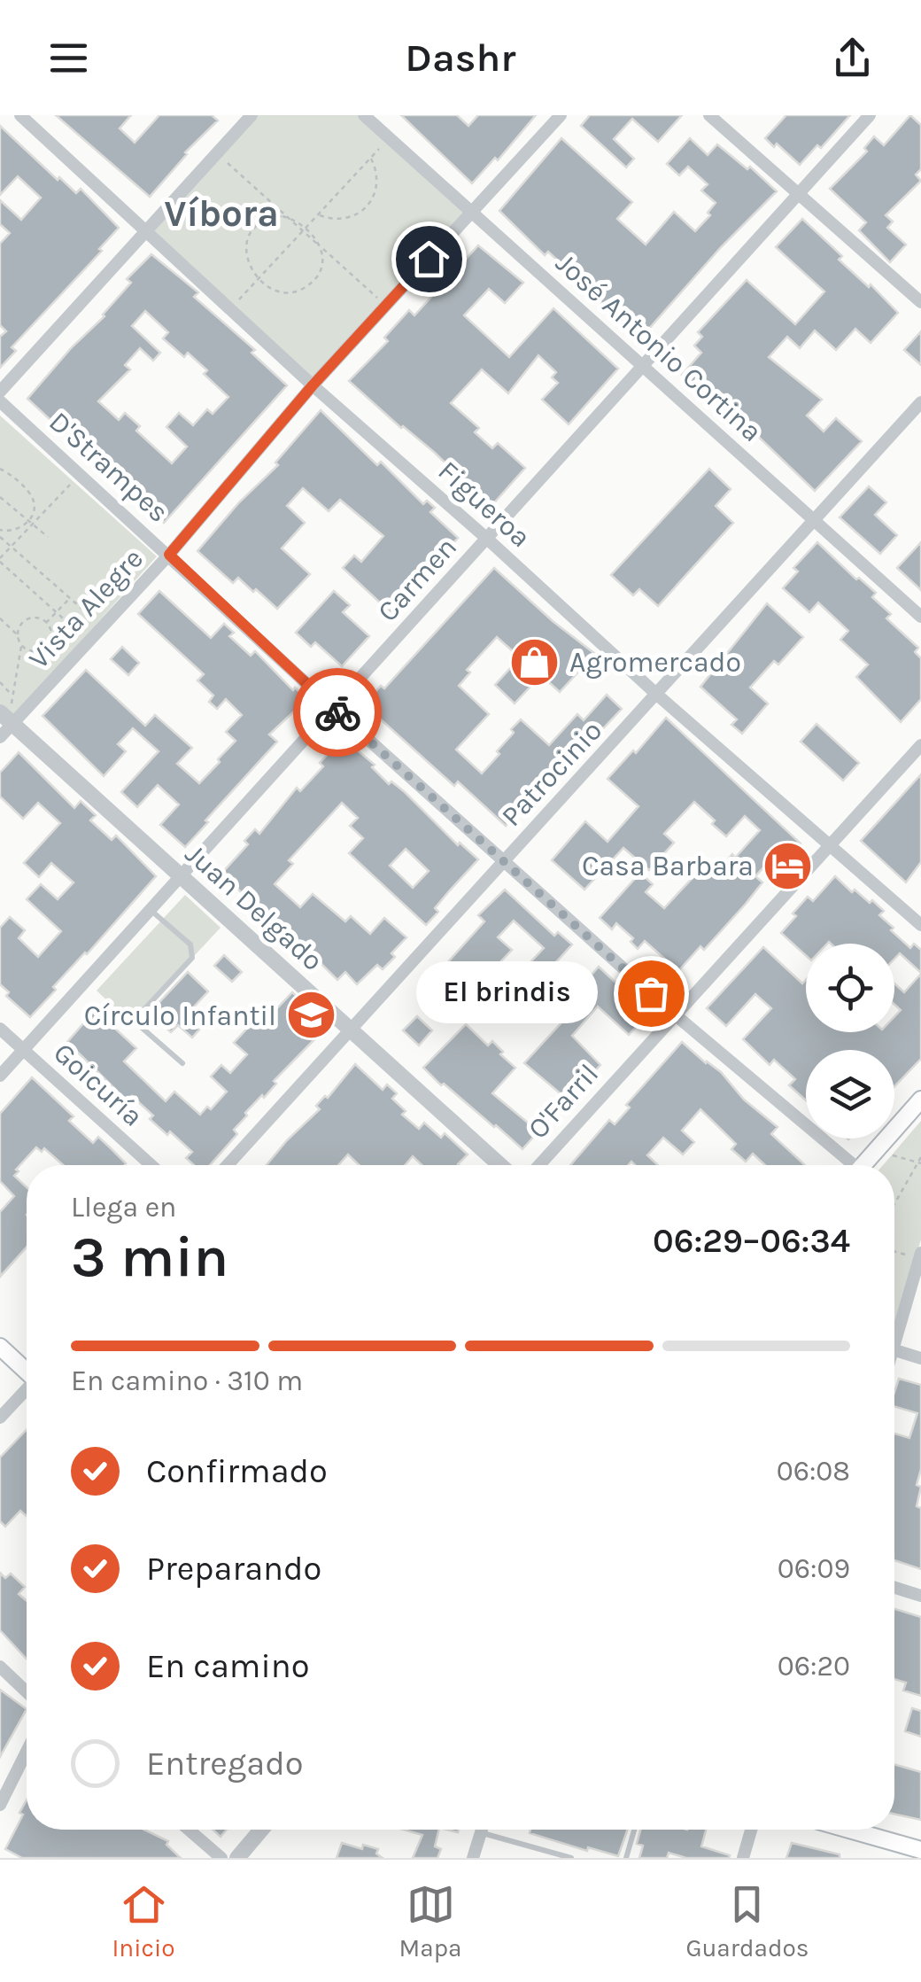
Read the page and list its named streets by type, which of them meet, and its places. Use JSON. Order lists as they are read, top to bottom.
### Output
{
  "streets": {
    "street": [
      "José Antonio Cortina",
      "D'Strampes",
      "Figueroa",
      "Carmen",
      "Vista Alegre",
      "Patrocinio",
      "Juan Delgado",
      "Goicuría",
      "O'Farril"
    ]
  },
  "crossings": [
    ["José Antonio Cortina", "Carmen"],
    ["José Antonio Cortina", "Vista Alegre"],
    ["José Antonio Cortina", "Patrocinio"],
    ["D'Strampes", "Carmen"],
    ["D'Strampes", "Vista Alegre"],
    ["D'Strampes", "Patrocinio"],
    ["D'Strampes", "O'Farril"],
    ["Figueroa", "Carmen"],
    ["Figueroa", "Vista Alegre"],
    ["Figueroa", "Patrocinio"],
    ["Figueroa", "O'Farril"],
    ["Carmen", "Juan Delgado"],
    ["Carmen", "Goicuría"],
    ["Vista Alegre", "Juan Delgado"],
    ["Patrocinio", "Juan Delgado"]
  ],
  "districts": ["Víbora"],
  "places": {
    "shop": ["Agromercado"],
    "hotel": ["Casa Barbara"],
    "other": ["El brindis"],
    "school or university": ["Círculo Infantil"]
  },
  "page": {
    "header": "Dashr",
    "bubble": "El brindis",
    "heading": ["3 min", "Llega en", "06:29–06:34"],
    "bar": "En camino · 310 m",
    "list": [
      ["Confirmado", "06:08"],
      ["Preparando", "06:09"],
      ["En camino", "06:20"],
      "Entregado"
    ],
    "tabs": ["Inicio", "Mapa", "Guardados"]
  }
}
